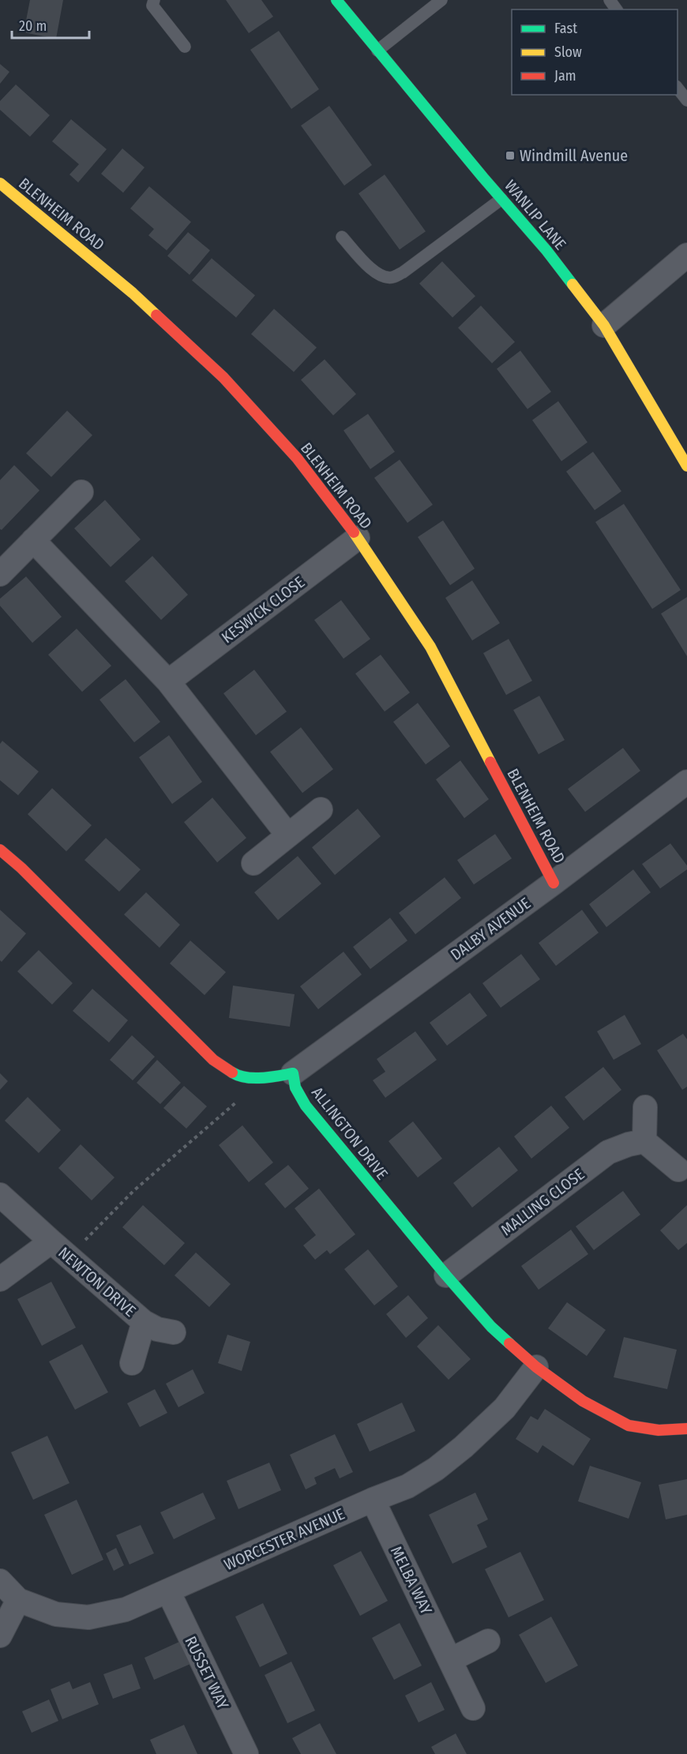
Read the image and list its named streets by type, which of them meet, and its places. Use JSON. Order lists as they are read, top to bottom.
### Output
{
  "streets": {
    "street": [
      "BLENHEIM ROAD",
      "WANLIP LANE",
      "KESWICK CLOSE",
      "DALBY AVENUE",
      "ALLINGTON DRIVE",
      "MALLING CLOSE",
      "NEWTON DRIVE",
      "WORCESTER AVENUE",
      "MELBA WAY",
      "RUSSET WAY"
    ]
  },
  "crossings": [
    ["BLENHEIM ROAD", "KESWICK CLOSE"],
    ["BLENHEIM ROAD", "DALBY AVENUE"],
    ["DALBY AVENUE", "ALLINGTON DRIVE"],
    ["ALLINGTON DRIVE", "MALLING CLOSE"],
    ["ALLINGTON DRIVE", "WORCESTER AVENUE"],
    ["WORCESTER AVENUE", "MELBA WAY"],
    ["WORCESTER AVENUE", "RUSSET WAY"]
  ],
  "places": {
    "transit": ["Windmill Avenue"]
  },
  "legend": ["Fast", "Slow", "Jam"],
  "scale_bar": "20 m"
}
